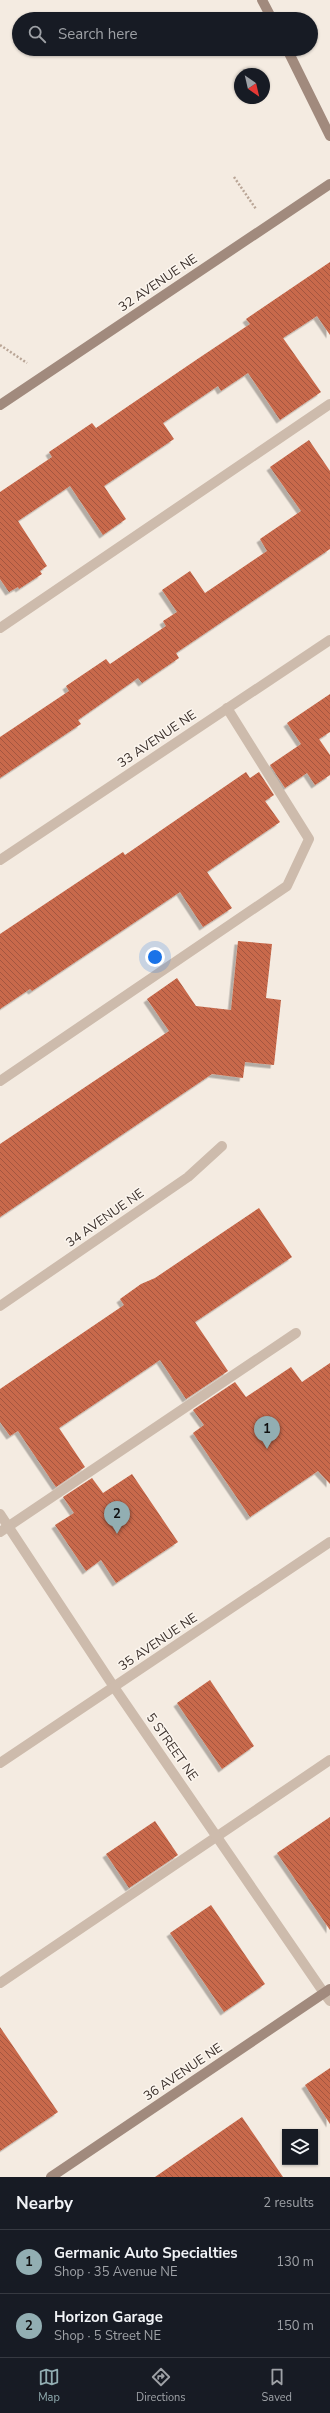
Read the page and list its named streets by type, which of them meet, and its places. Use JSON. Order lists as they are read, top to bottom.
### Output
{
  "streets": {
    "street": [
      "32 AVENUE NE",
      "33 AVENUE NE",
      "34 AVENUE NE",
      "35 AVENUE NE",
      "5 STREET NE",
      "36 AVENUE NE"
    ]
  },
  "crossings": [
    ["35 AVENUE NE", "5 STREET NE"],
    ["5 STREET NE", "36 AVENUE NE"]
  ],
  "north": "bottom right",
  "page": {
    "search": "Search here",
    "pins": ["1", "2"],
    "heading": ["Nearby", "2 results"],
    "list": [
      {
        "mark": "1",
        "name": "Germanic Auto Specialties",
        "note": "Shop · 35 Avenue NE",
        "value": "130 m"
      },
      {
        "mark": "2",
        "name": "Horizon Garage",
        "note": "Shop · 5 Street NE",
        "value": "150 m"
      }
    ],
    "nav": ["Map", "Directions", "Saved"]
  }
}
